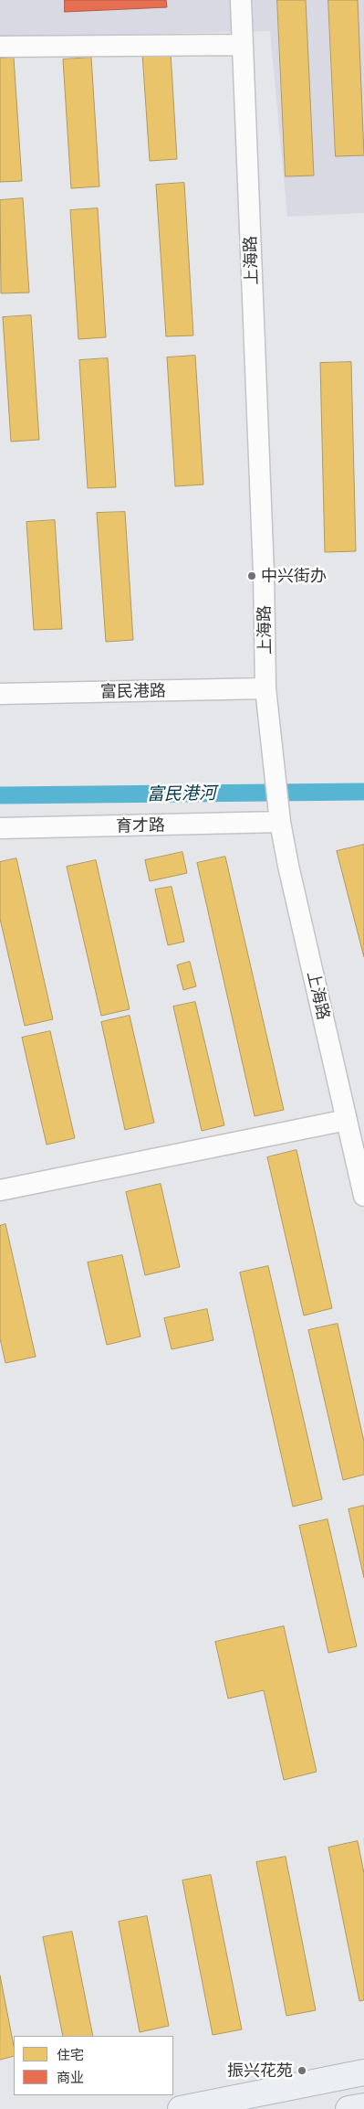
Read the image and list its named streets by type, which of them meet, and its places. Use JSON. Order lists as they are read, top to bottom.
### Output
{
  "streets": {
    "street": ["上海路", "富民港路", "育才路"]
  },
  "crossings": [
    ["上海路", "富民港路"],
    ["上海路", "育才路"]
  ],
  "water": ["富民港河"],
  "places": ["中兴街办", "振兴花苑"],
  "legend": ["住宅", "商业"]
}
